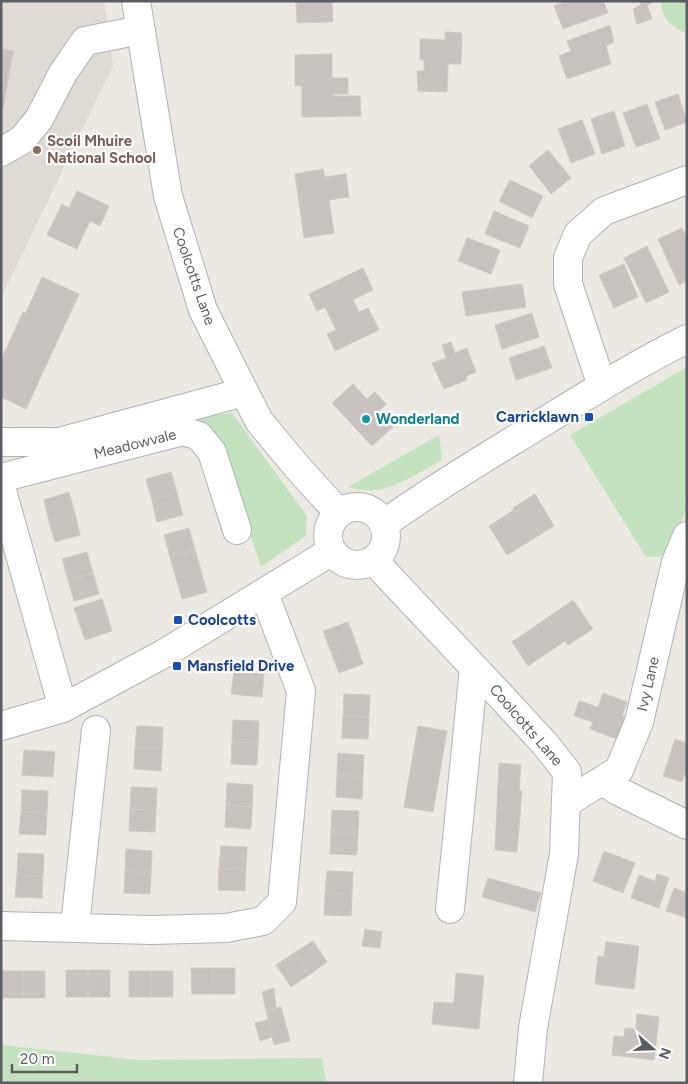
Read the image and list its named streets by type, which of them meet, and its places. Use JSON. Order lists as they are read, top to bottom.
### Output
{
  "streets": {
    "street": ["Coolcotts Lane", "Meadowvale", "Ivy Lane"]
  },
  "crossings": [
    ["Coolcotts Lane", "Ivy Lane"]
  ],
  "places": {
    "other": ["Scoil Mhuire National School", "Wonderland"],
    "transit": ["Carricklawn", "Coolcotts", "Mansfield Drive"]
  },
  "scale_bar": "20 m",
  "north": "right"
}
